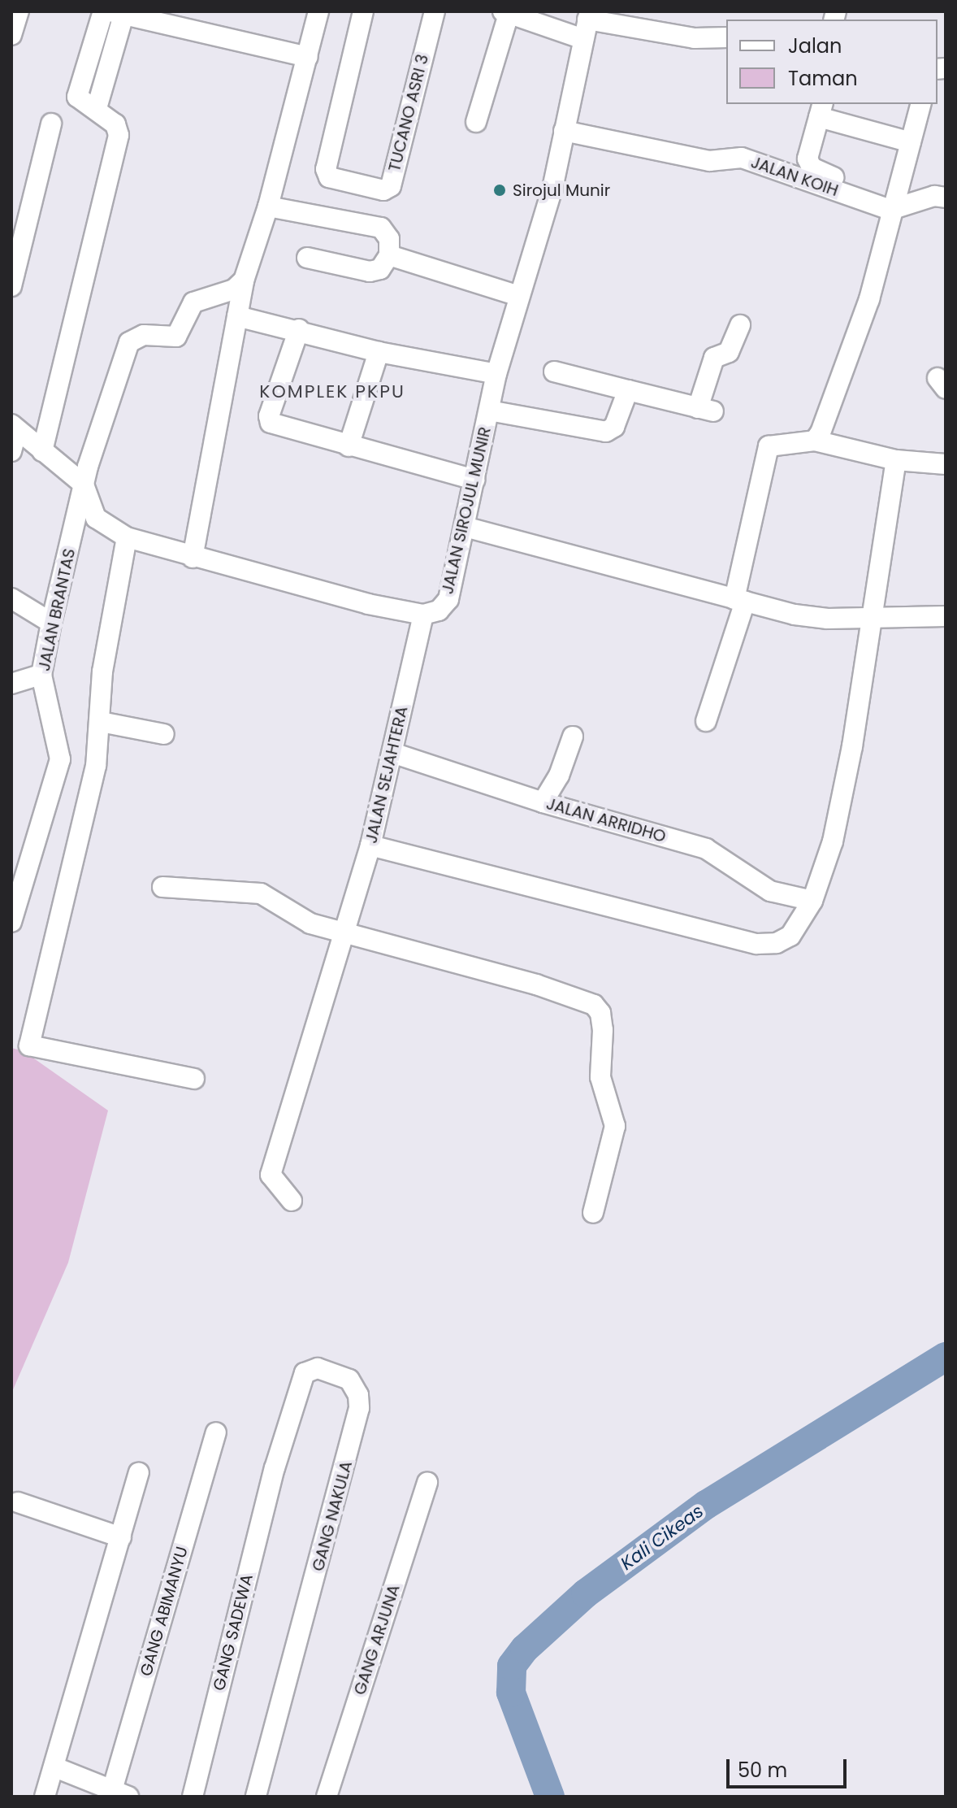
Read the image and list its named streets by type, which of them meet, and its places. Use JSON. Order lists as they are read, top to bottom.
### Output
{
  "streets": {
    "street": [
      "TUCANO ASRI 3",
      "JALAN KOIH",
      "JALAN SIROJUL MUNIR",
      "JALAN BRANTAS",
      "JALAN SEJAHTERA",
      "JALAN ARRIDHO",
      "GANG NAKULA",
      "GANG ABIMANYU",
      "GANG SADEWA",
      "GANG ARJUNA"
    ]
  },
  "crossings": [
    ["JALAN KOIH", "JALAN SIROJUL MUNIR"],
    ["JALAN SIROJUL MUNIR", "JALAN SEJAHTERA"],
    ["JALAN SEJAHTERA", "JALAN ARRIDHO"],
    ["GANG NAKULA", "GANG SADEWA"]
  ],
  "districts": ["KOMPLEK PKPU"],
  "water": ["Kali Cikeas"],
  "places": ["Sirojul Munir"],
  "legend": ["Jalan", "Taman"],
  "scale_bar": "50 m"
}
